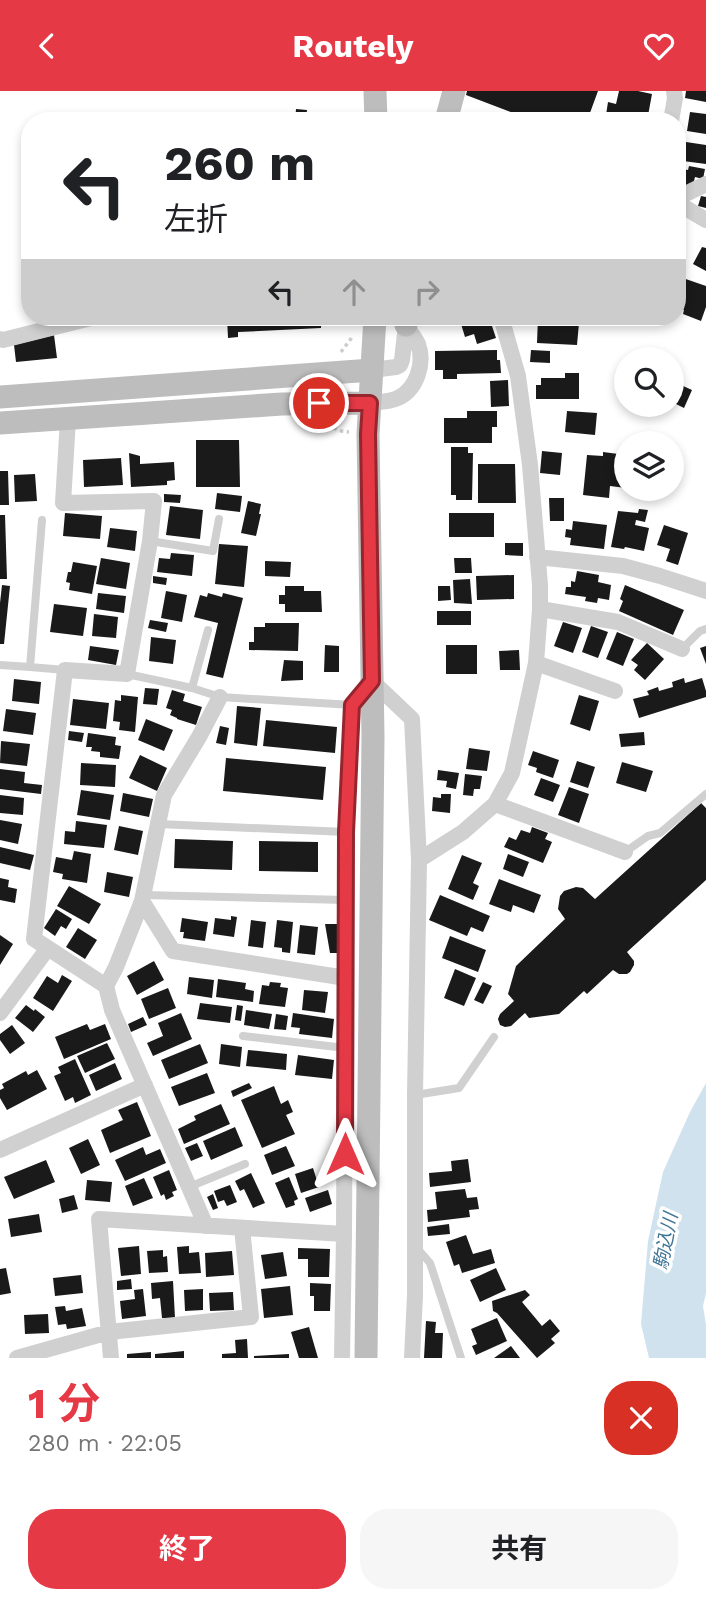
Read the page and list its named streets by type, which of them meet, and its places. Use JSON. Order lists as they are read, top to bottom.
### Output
{
  "water": ["駒込川"],
  "page": {
    "header": "Routely",
    "turn": ["260 m", "左折"],
    "heading": ["1 分", "280 m · 22:05"],
    "buttons": ["終了", "共有"]
  }
}
